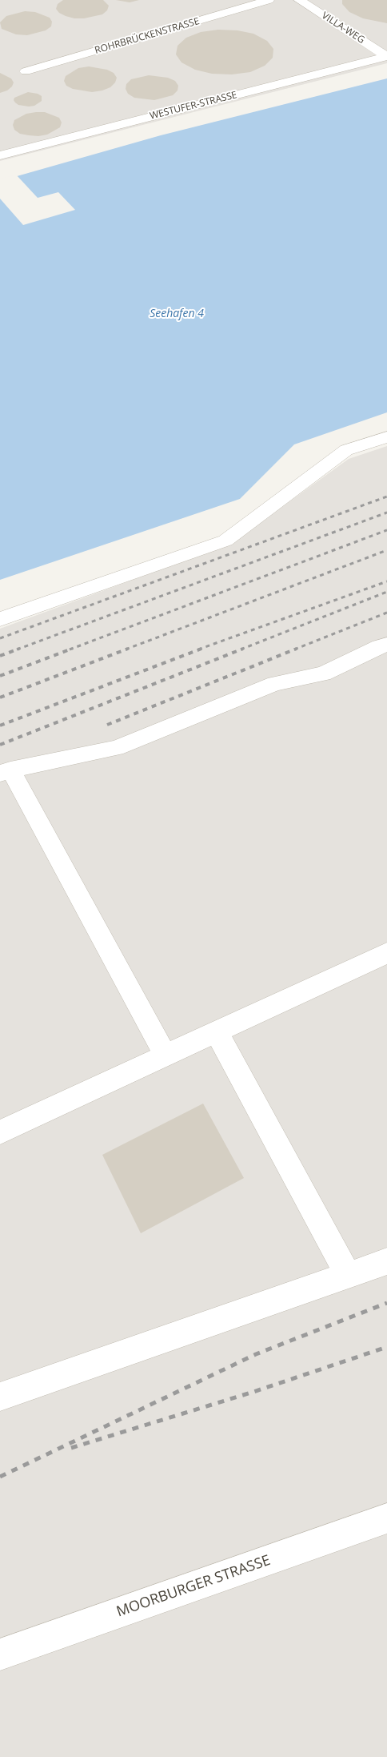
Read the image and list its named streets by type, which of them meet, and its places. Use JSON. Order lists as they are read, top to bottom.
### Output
{
  "streets": {
    "lane": [
      "VILLA-WEG",
      "ROHRBRÜCKENSTRASSE",
      "WESTUFER-STRASSE",
      "MOORBURGER STRASSE"
    ]
  },
  "crossings": [
    ["VILLA-WEG", "WESTUFER-STRASSE"]
  ],
  "water": ["Seehafen 4"]
}
